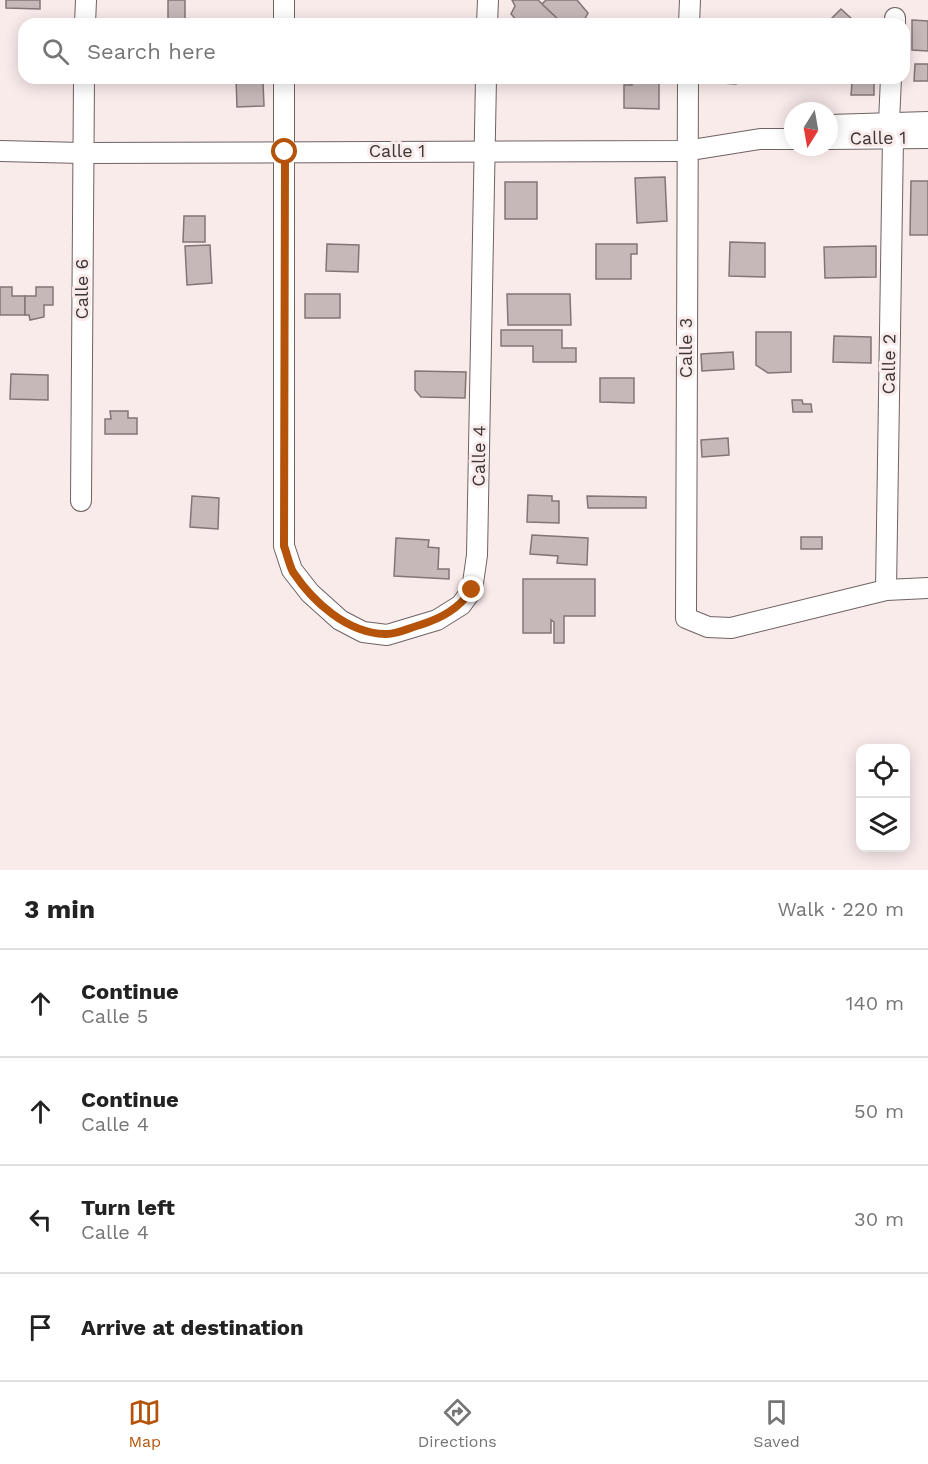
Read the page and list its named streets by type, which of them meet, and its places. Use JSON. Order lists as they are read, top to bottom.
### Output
{
  "streets": {
    "street": [
      "Calle 1",
      "Calle 6",
      "Calle 3",
      "Calle 2",
      "Calle 4"
    ]
  },
  "crossings": [
    ["Calle 1", "Calle 6"],
    ["Calle 1", "Calle 3"],
    ["Calle 1", "Calle 2"],
    ["Calle 1", "Calle 4"],
    ["Calle 3", "Calle 2"]
  ],
  "north": "bottom",
  "page": {
    "search": "Search here",
    "heading": ["3 min", "Walk · 220 m"],
    "list": [
      ["Continue", "Calle 5", "140 m"],
      ["Continue", "Calle 4", "50 m"],
      ["Turn left", "Calle 4", "30 m"],
      "Arrive at destination"
    ],
    "nav": ["Map", "Directions", "Saved"]
  }
}
